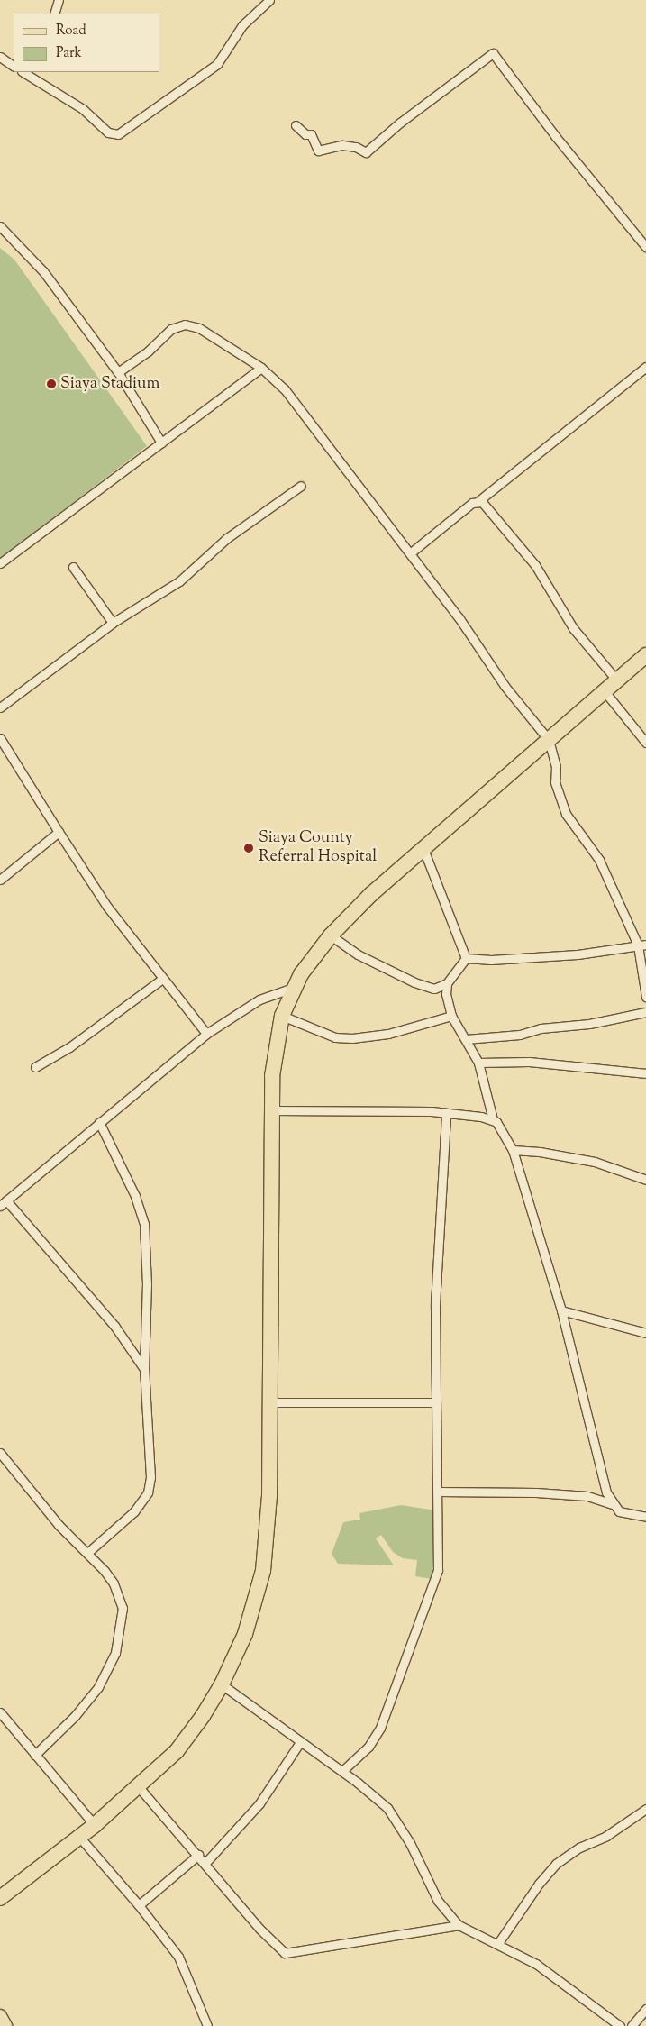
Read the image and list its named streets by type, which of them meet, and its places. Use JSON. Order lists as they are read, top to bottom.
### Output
{
  "places": ["Siaya Stadium", "Siaya County Referral Hospital"],
  "legend": ["Road", "Park"]
}
